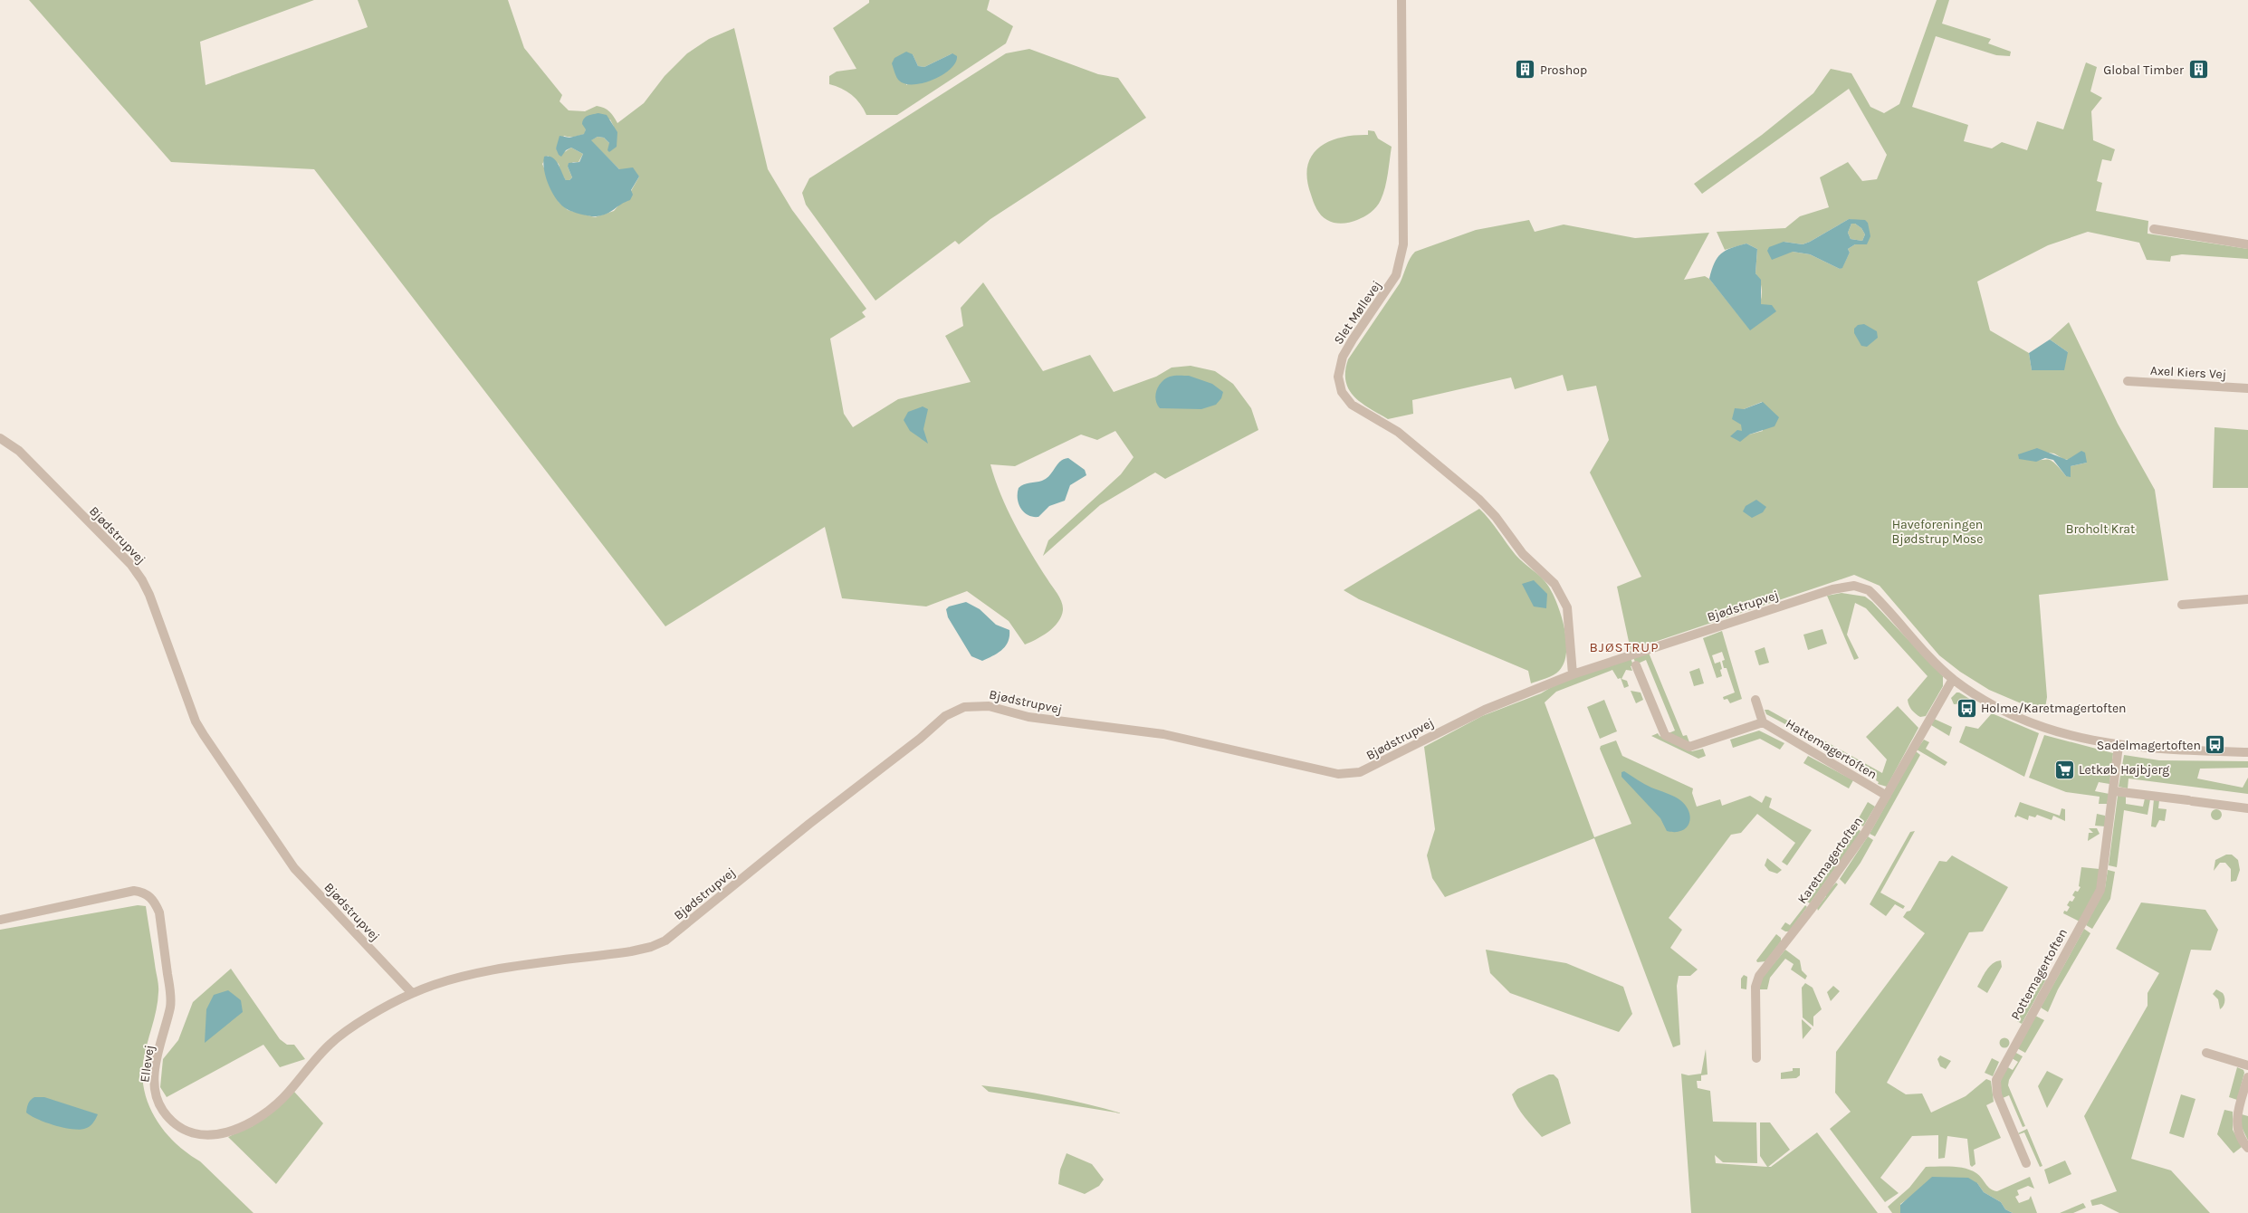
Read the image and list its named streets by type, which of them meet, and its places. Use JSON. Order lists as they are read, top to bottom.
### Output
{
  "streets": {
    "street": [
      "Slet Møllevej",
      "Axel Kiers Vej",
      "Bjødstrupvej",
      "Hattemagertoften",
      "Karetmagertoften",
      "Pottemagertoften",
      "Ellevej"
    ]
  },
  "crossings": [
    ["Slet Møllevej", "Bjødstrupvej"],
    ["Bjødstrupvej", "Karetmagertoften"],
    ["Bjødstrupvej", "Pottemagertoften"],
    ["Bjødstrupvej", "Ellevej"],
    ["Hattemagertoften", "Karetmagertoften"]
  ],
  "districts": ["BJØSTRUP"],
  "parks": ["Haveforeningen Bjødstrup Mose", "Broholt Krat"],
  "places": {
    "building": ["Proshop", "Global Timber"],
    "bus stop": ["Holme/Karetmagertoften", "Sadelmagertoften"],
    "supermarket": ["Letkøb Højbjerg"]
  }
}
